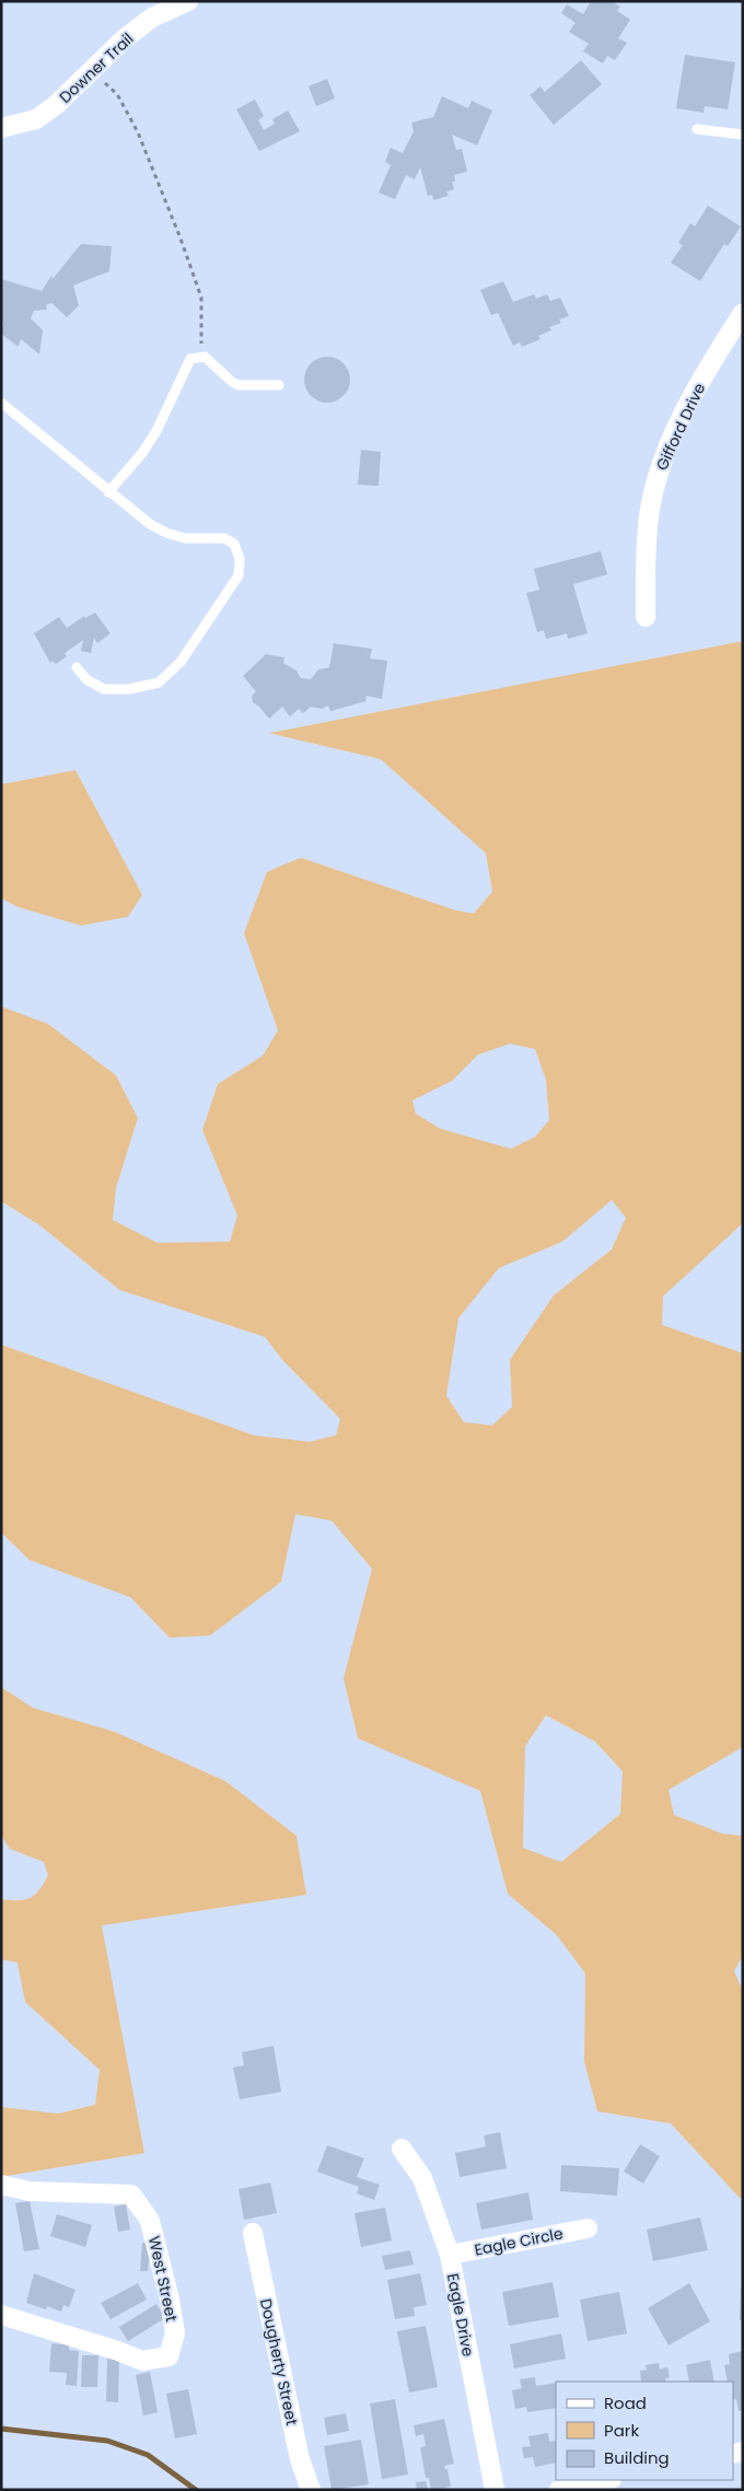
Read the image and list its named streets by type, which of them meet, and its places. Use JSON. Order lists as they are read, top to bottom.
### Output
{
  "streets": {
    "street": [
      "Downer Trail",
      "Gifford Drive",
      "Eagle Circle",
      "West Street",
      "Eagle Drive",
      "Dougherty Street"
    ]
  },
  "crossings": [
    ["Eagle Circle", "Eagle Drive"]
  ],
  "legend": ["Road", "Park", "Building"]
}
